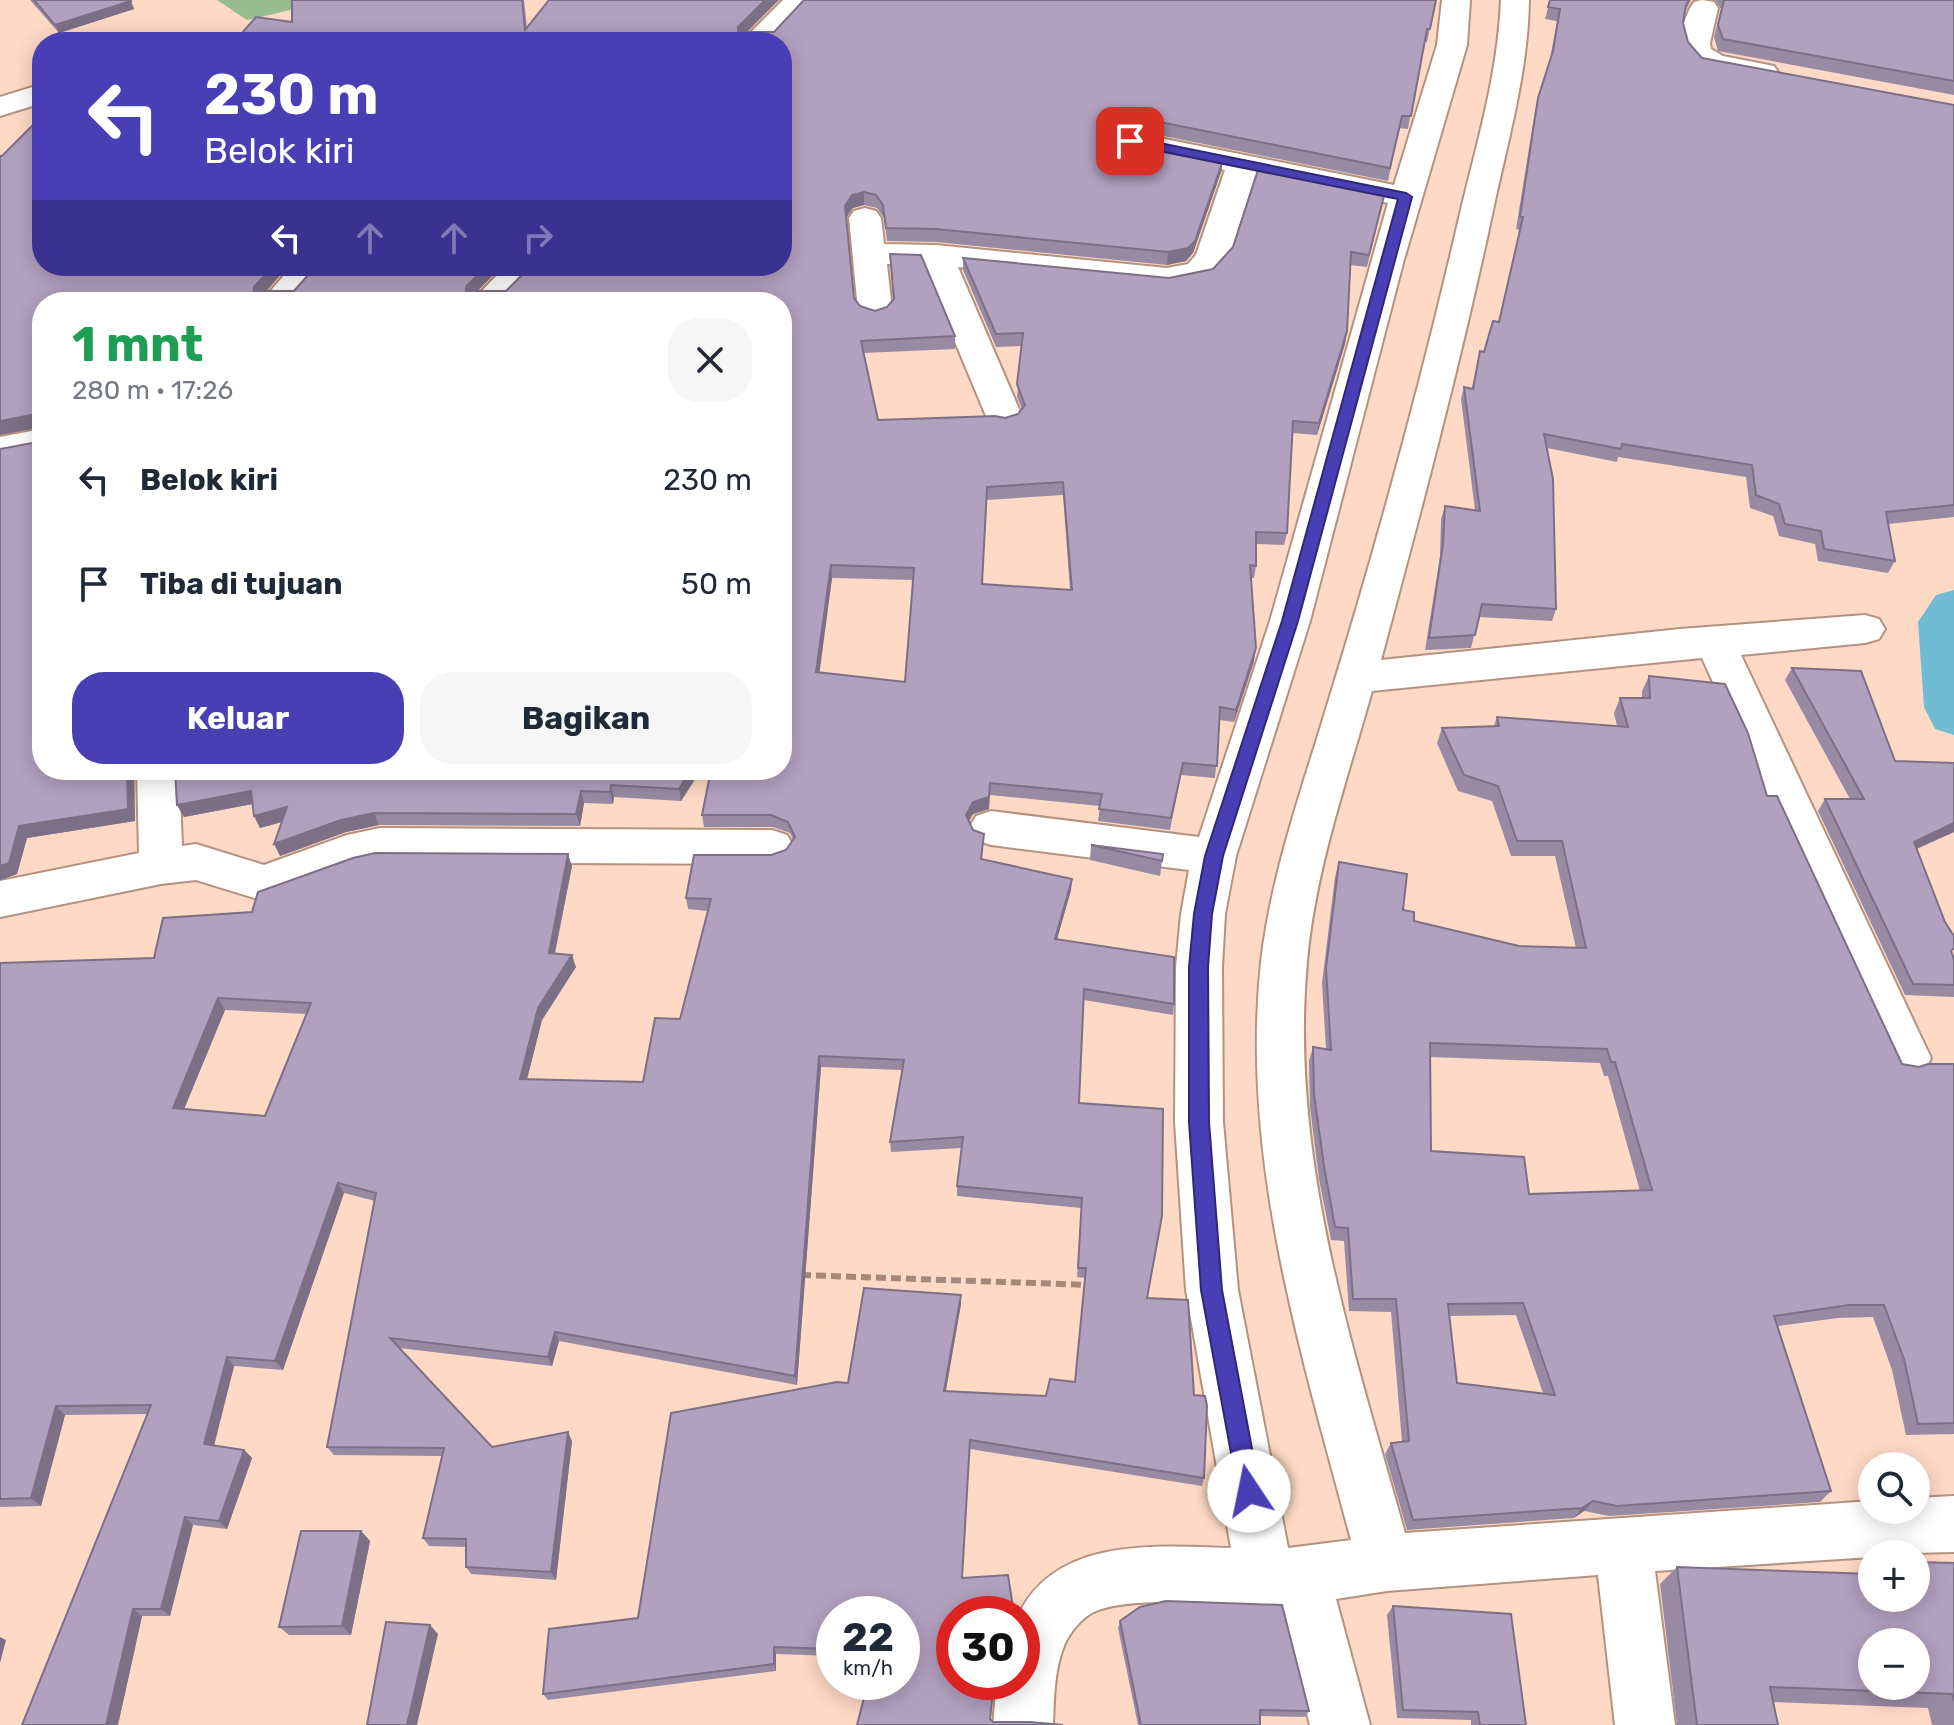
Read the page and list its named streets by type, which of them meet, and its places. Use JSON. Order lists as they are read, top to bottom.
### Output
{
  "page": {
    "turn": ["230 m", "Belok kiri"],
    "heading": ["1 mnt", "280 m · 17:26"],
    "list": [
      {
        "name": "Belok kiri",
        "value": "230 m"
      },
      {
        "name": "Tiba di tujuan",
        "value": "50 m"
      }
    ],
    "buttons": ["Keluar", "Bagikan"],
    "map_buttons": ["+", "−"],
    "speed": "22 km/h",
    "limit": "30"
  }
}
